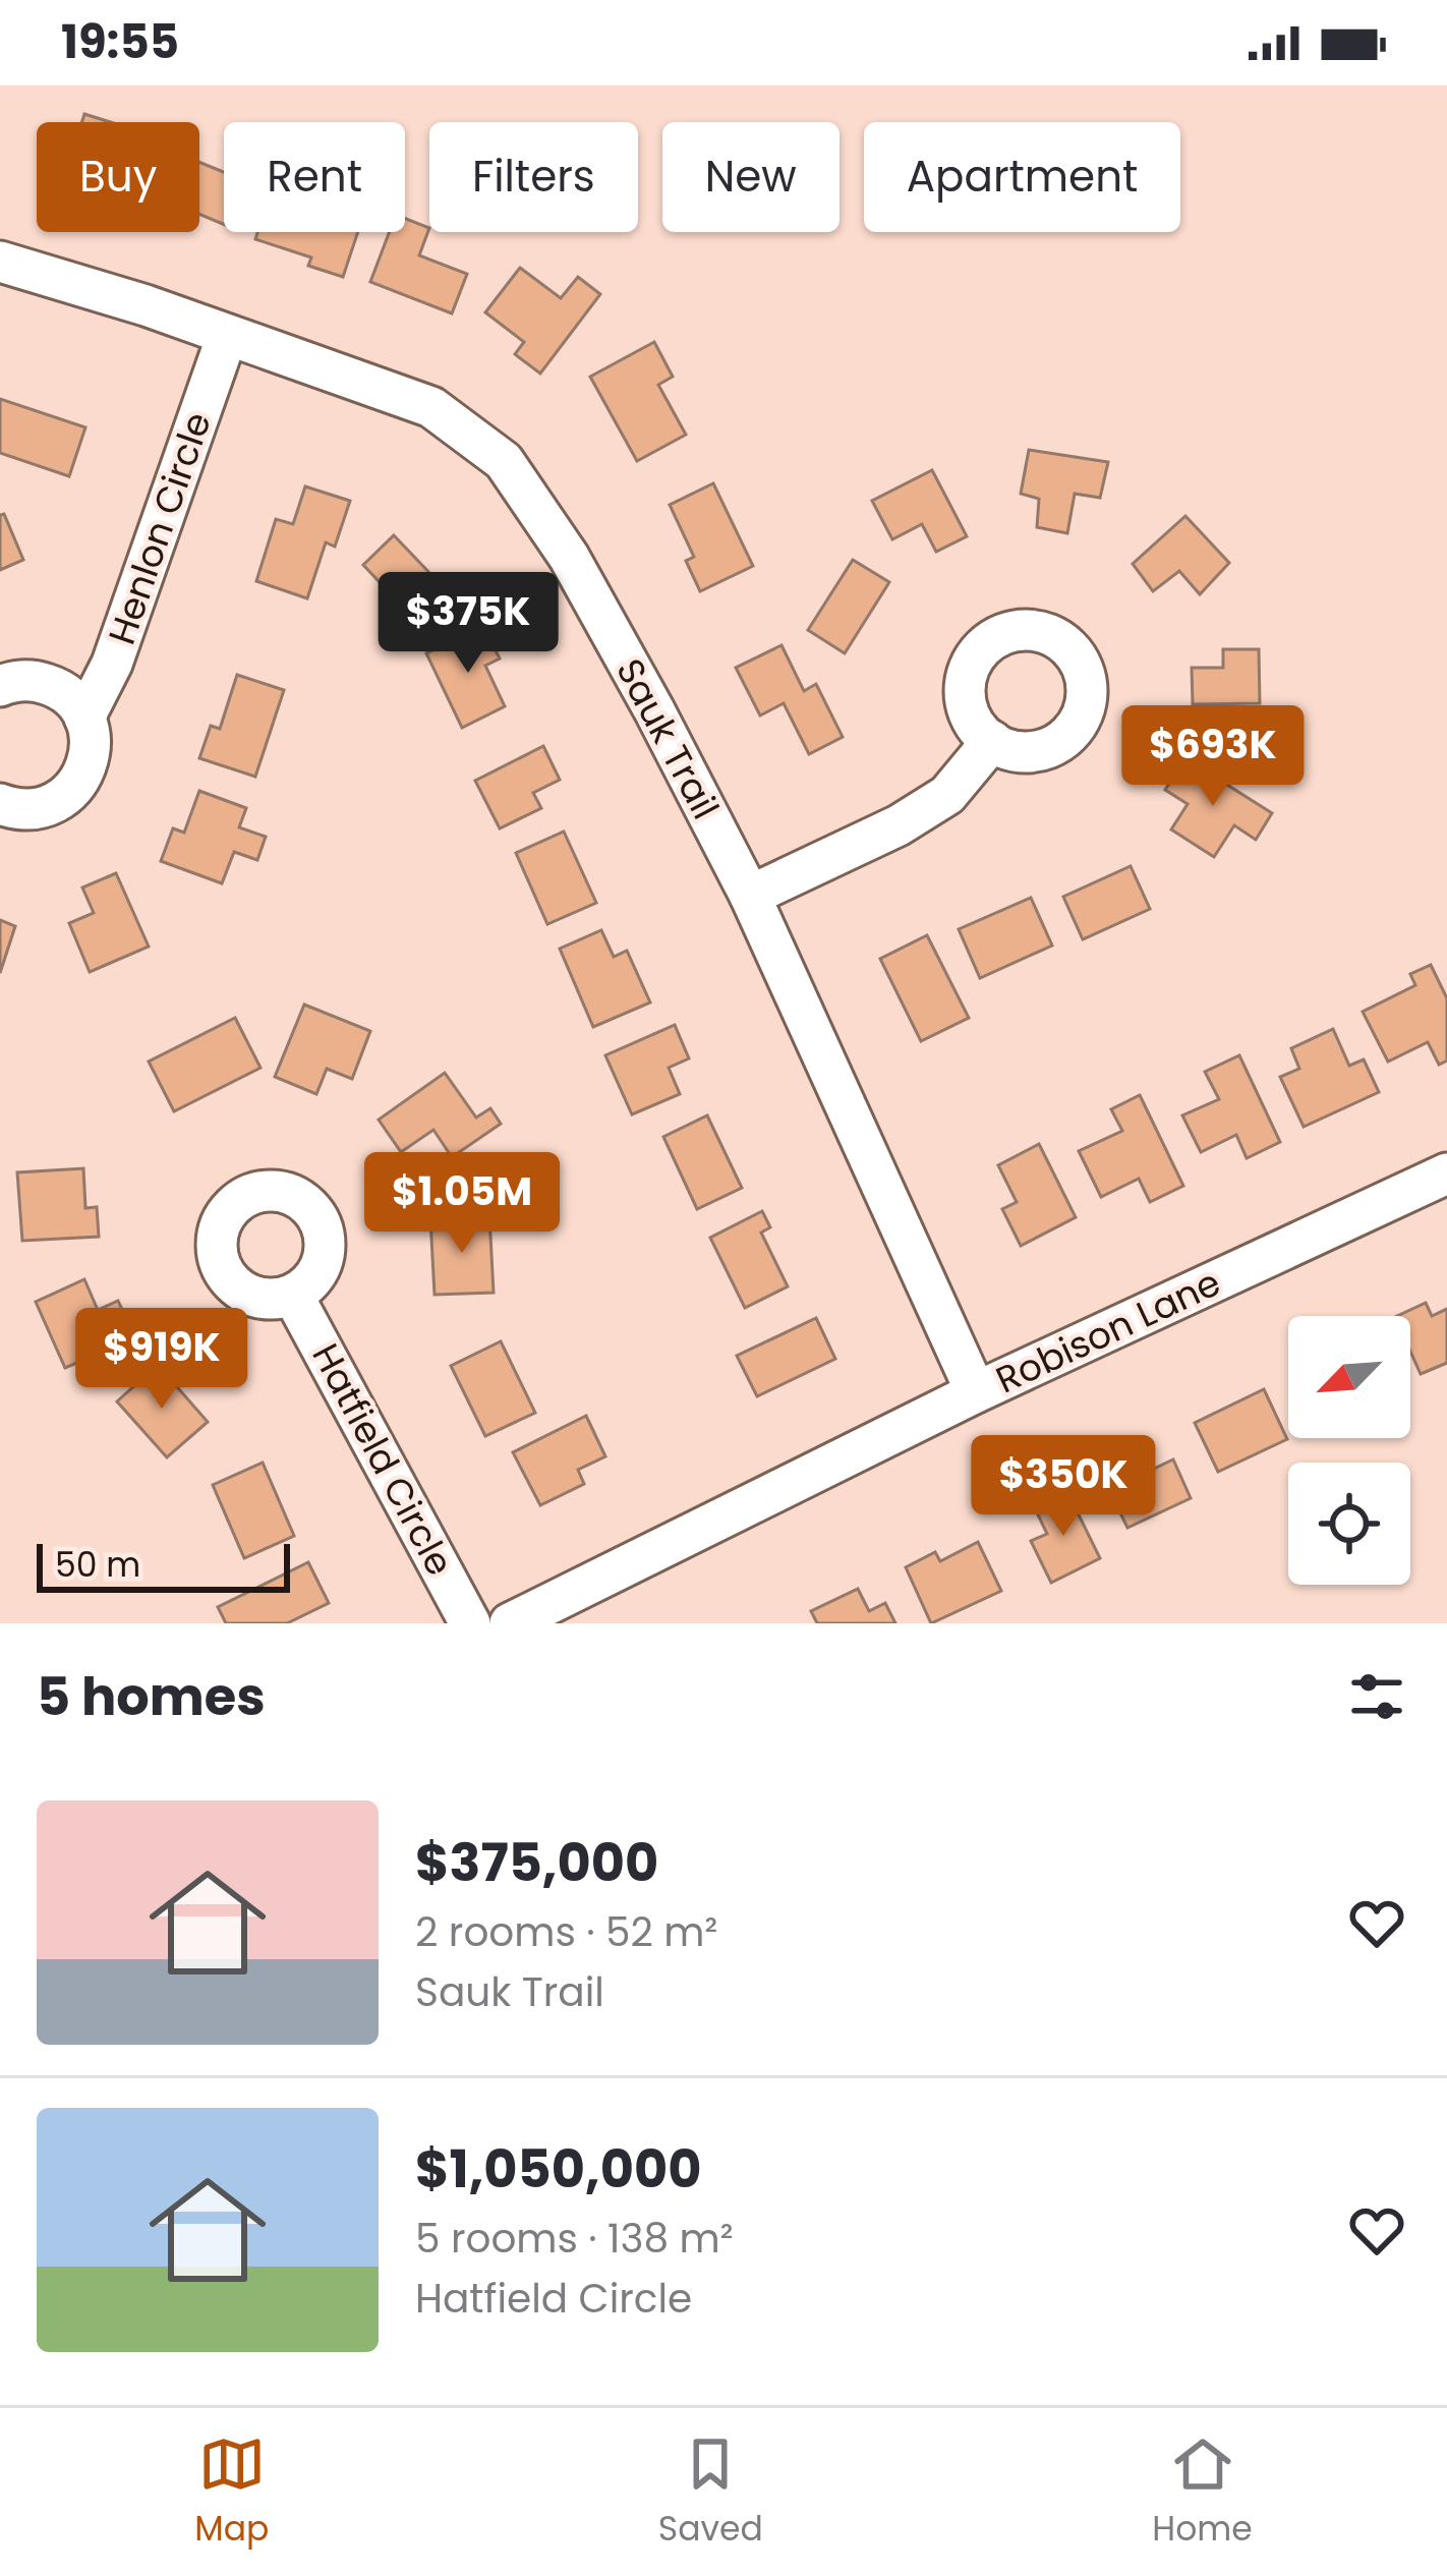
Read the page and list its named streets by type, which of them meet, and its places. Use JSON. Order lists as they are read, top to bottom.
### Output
{
  "streets": {
    "street": [
      "Henlon Circle",
      "Sauk Trail",
      "Robison Lane",
      "Hatfield Circle"
    ]
  },
  "crossings": [
    ["Henlon Circle", "Sauk Trail"],
    ["Sauk Trail", "Robison Lane"]
  ],
  "scale_bar": "50 m",
  "north": "bottom left",
  "page": {
    "status": "19:55",
    "chip": [
      "Buy",
      "Rent",
      "Filters",
      "New",
      "Apartment"
    ],
    "price": [
      "$375K",
      "$693K",
      "$1.05M",
      "$919K",
      "$350K"
    ],
    "scale": "50 m",
    "heading": "5 homes",
    "list": [
      {
        "name": "$375,000",
        "note": "2 rooms · 52 m² · Sauk Trail"
      },
      {
        "name": "$1,050,000",
        "note": "5 rooms · 138 m² · Hatfield Circle"
      }
    ],
    "tabs": ["Map", "Saved", "Home"]
  }
}
